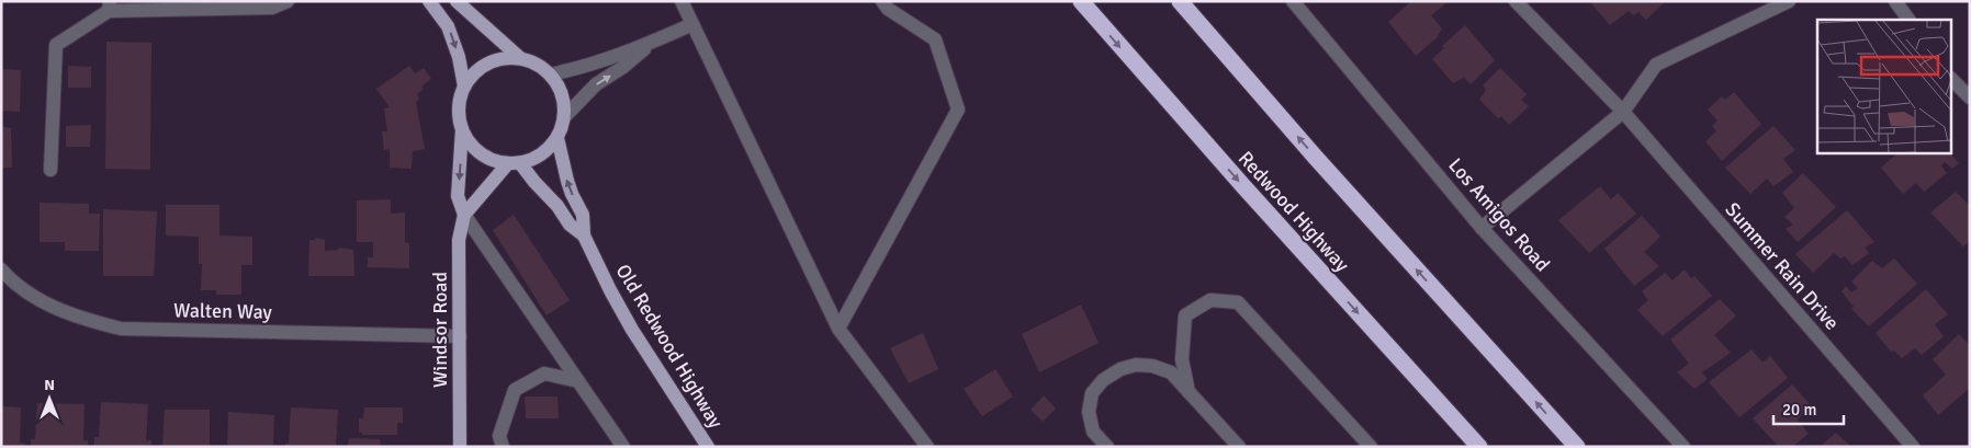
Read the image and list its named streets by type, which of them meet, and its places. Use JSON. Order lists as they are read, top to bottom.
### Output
{
  "streets": {
    "highway": ["Redwood Highway"],
    "main road": ["Windsor Road", "Old Redwood Highway"],
    "street": ["Los Amigos Road", "Summer Rain Drive", "Walten Way"]
  },
  "crossings": [
    ["Walten Way", "Windsor Road"],
    ["Windsor Road", "Old Redwood Highway"]
  ],
  "scale_bar": "20 m",
  "north": "top"
}
